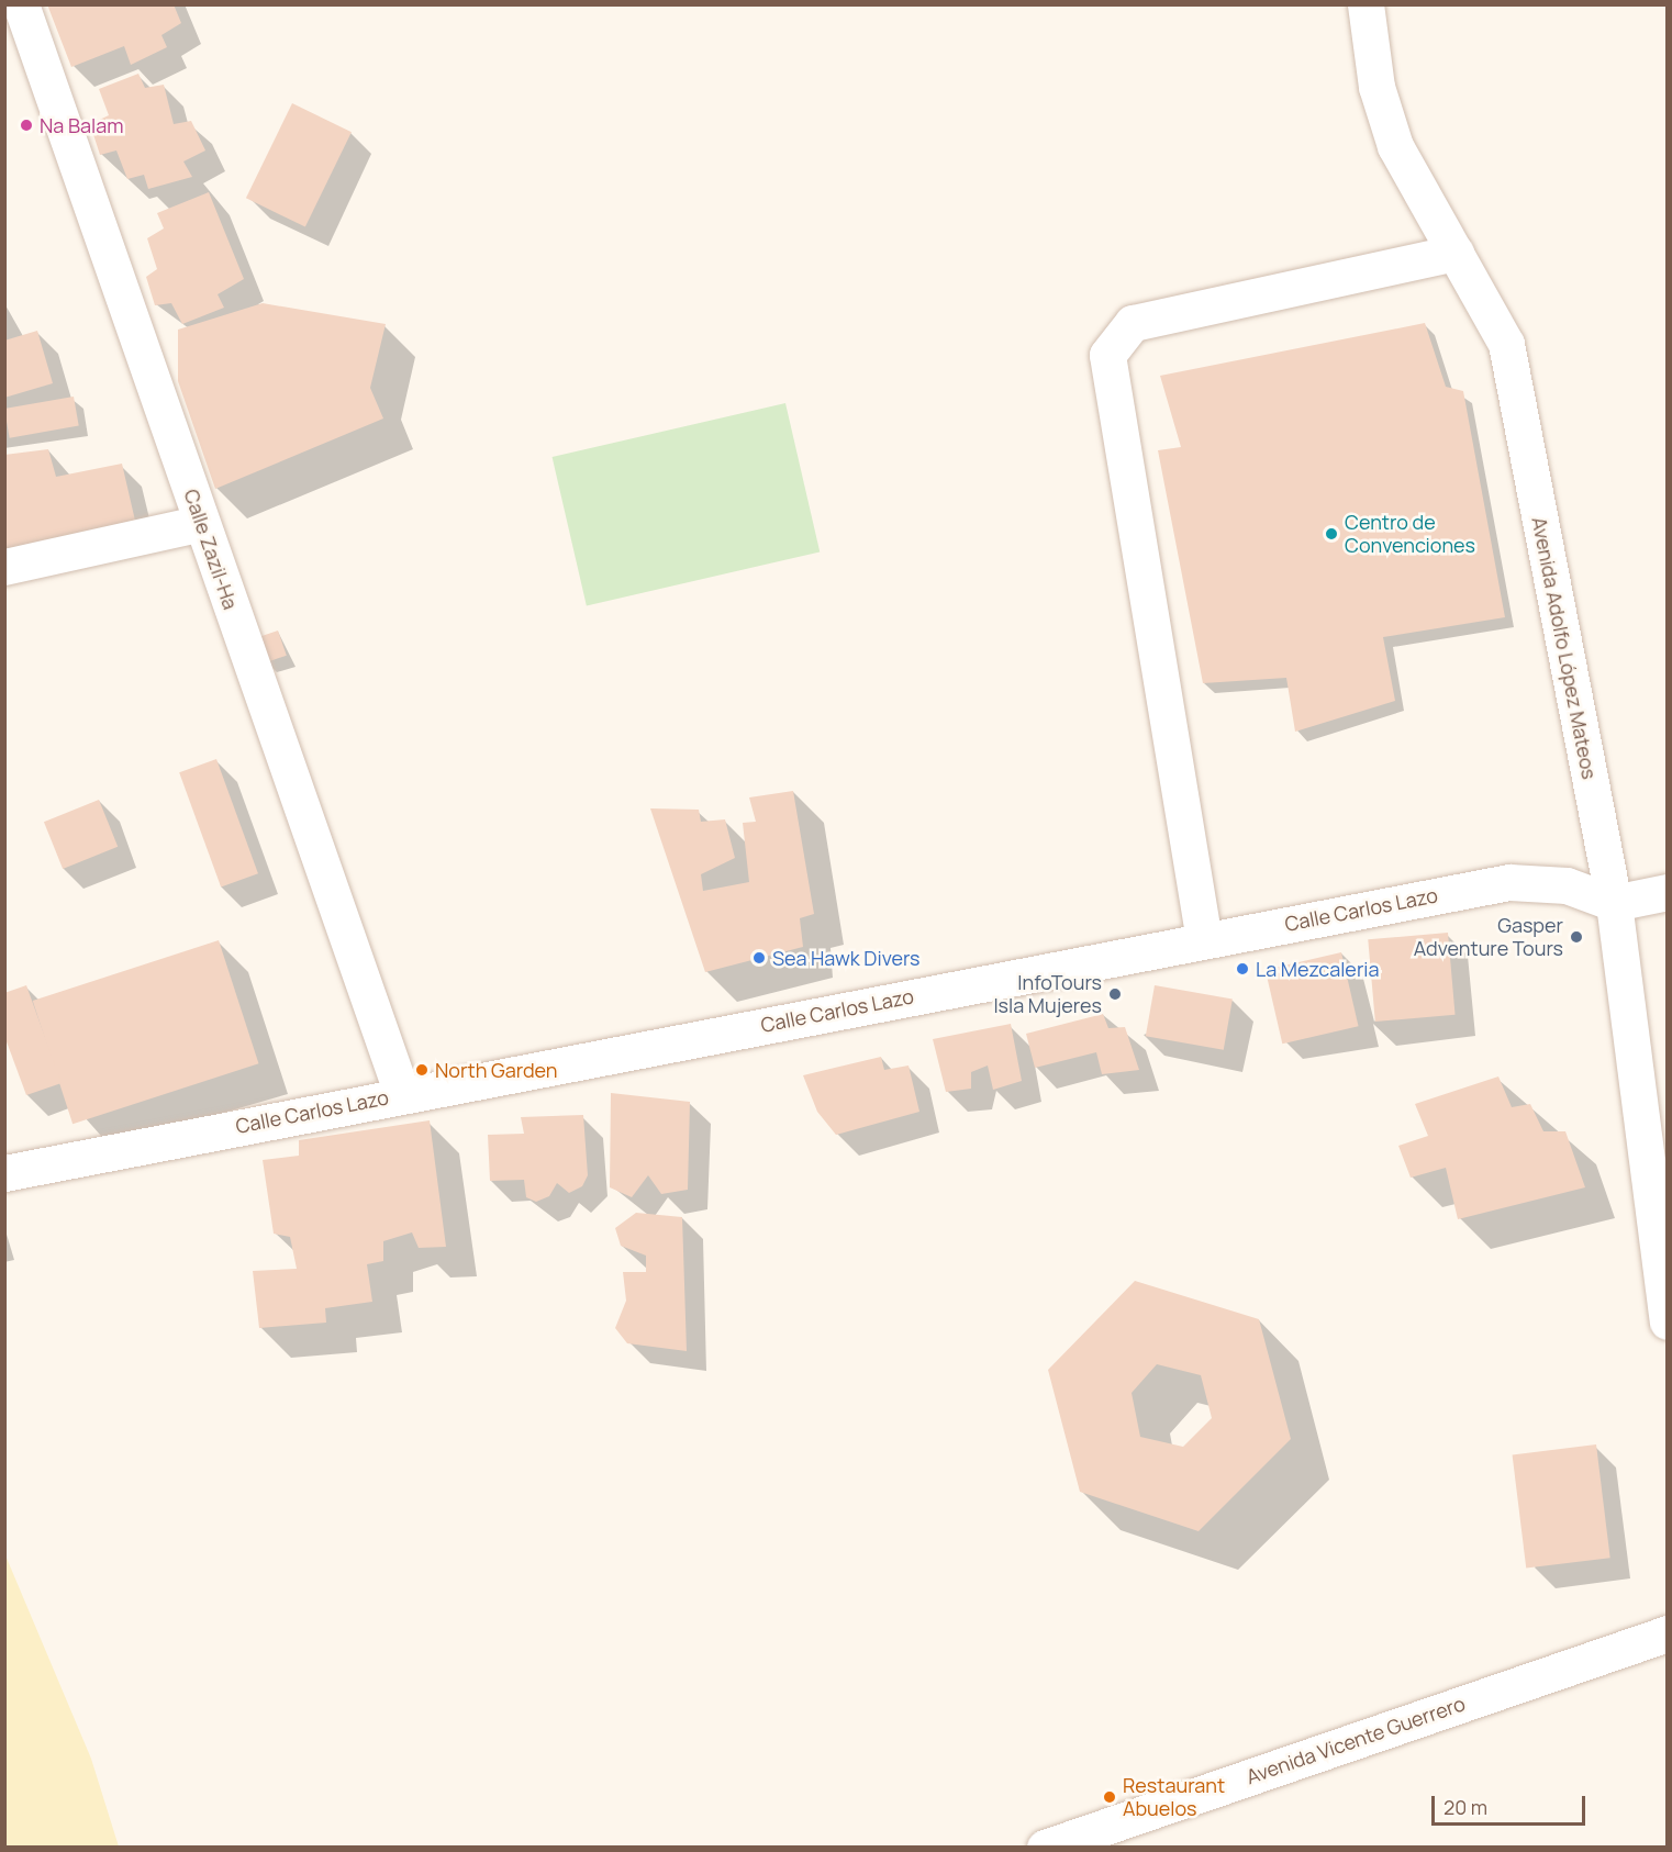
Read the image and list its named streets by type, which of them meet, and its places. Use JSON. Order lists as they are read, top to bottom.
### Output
{
  "streets": {
    "street": [
      "Calle Zazil-Ha",
      "Avenida Adolfo López Mateos",
      "Calle Carlos Lazo",
      "Avenida Vicente Guerrero"
    ]
  },
  "crossings": [
    ["Calle Zazil-Ha", "Calle Carlos Lazo"],
    ["Avenida Adolfo López Mateos", "Calle Carlos Lazo"]
  ],
  "places": [
    "Na Balam",
    "Centro de Convenciones",
    "Gasper Adventure Tours",
    "Sea Hawk Divers",
    "La Mezcaleria",
    "InfoTours Isla Mujeres",
    "North Garden",
    "Restaurant Abuelos"
  ],
  "scale_bar": "20 m"
}
